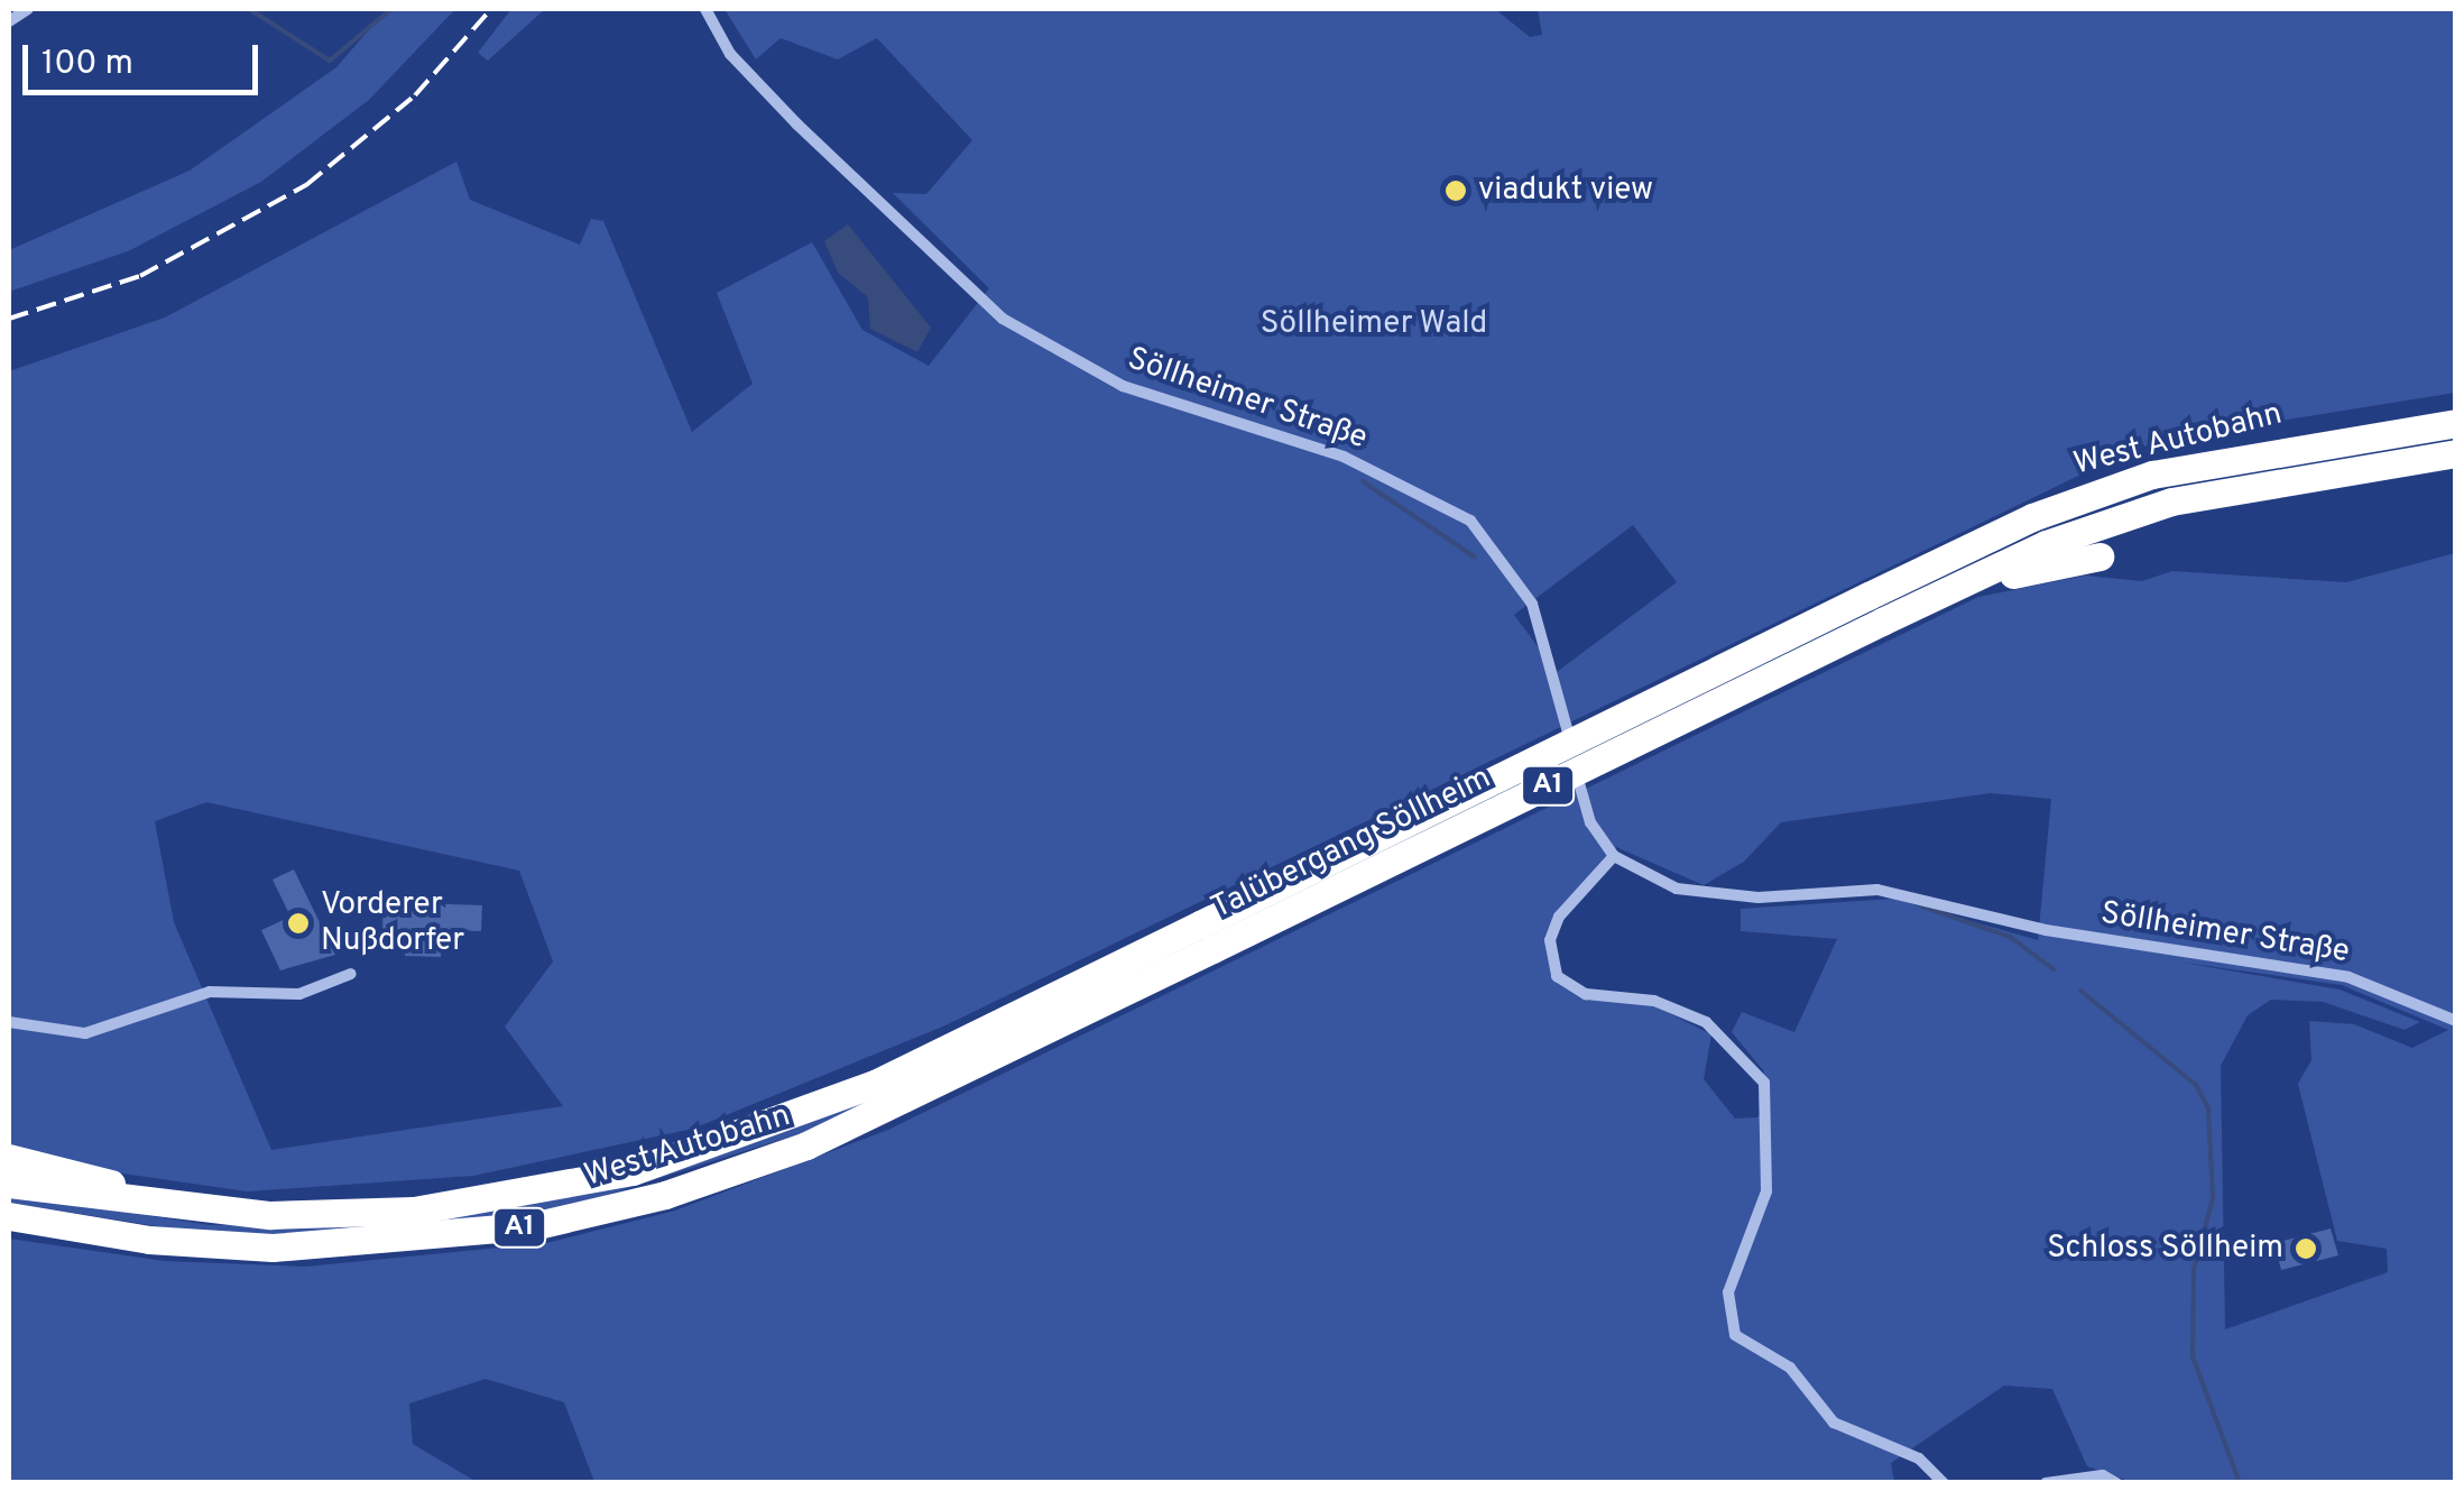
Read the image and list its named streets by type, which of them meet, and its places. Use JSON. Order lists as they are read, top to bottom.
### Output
{
  "streets": {
    "highway": ["West Autobahn", "A1", "Talübergang Söllheim"],
    "street": ["Söllheimer Straße"]
  },
  "crossings": [
    ["West Autobahn", "Talübergang Söllheim"]
  ],
  "parks": ["Söllheimer Wald"],
  "places": ["viadukt view", "Vorderer Nußdorfer", "Schloss Söllheim"],
  "scale_bar": "100 m"
}
